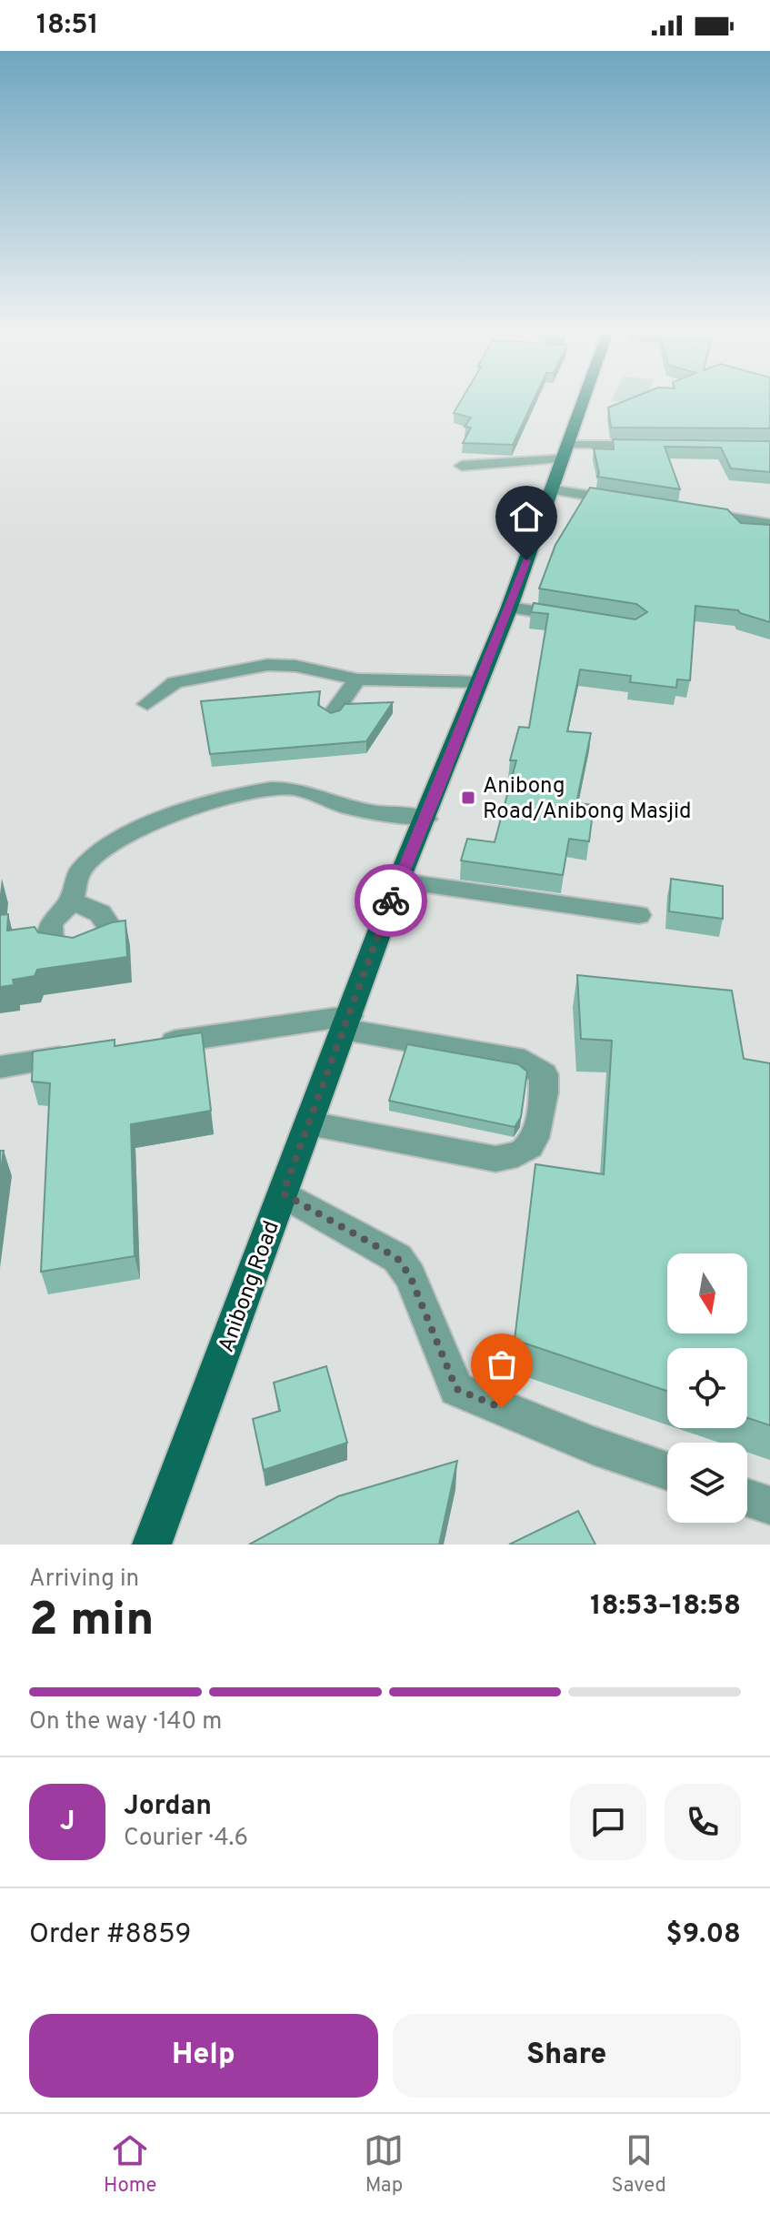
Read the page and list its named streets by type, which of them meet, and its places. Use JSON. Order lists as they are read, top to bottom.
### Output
{
  "streets": {
    "main road": ["Anibong Road"]
  },
  "places": {
    "transit": ["Anibong Road/Anibong Masjid"]
  },
  "north": "bottom",
  "page": {
    "status": "18:51",
    "heading": ["2 min", "Arriving in", "18:53–18:58"],
    "panel": [
      "Jordan",
      "Courier · 4.6",
      "Order #8859",
      "$9.08"
    ],
    "bar": "On the way · 140 m",
    "round": "J",
    "buttons": ["Help", "Share"],
    "tabs": ["Home", "Map", "Saved"]
  }
}
